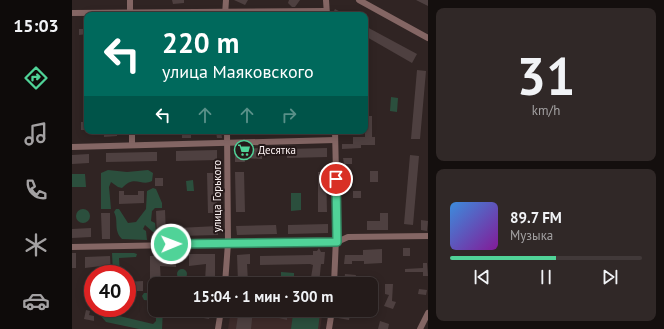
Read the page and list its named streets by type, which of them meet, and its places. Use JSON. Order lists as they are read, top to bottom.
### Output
{
  "streets": {
    "street": ["улица Горького"]
  },
  "places": {
    "supermarket": ["Десятка"]
  },
  "page": {
    "tabs": "15:03",
    "tile": ["31", "km/h"],
    "turn": ["220 m", "улица Маяковского"],
    "song": ["89.7 FM", "Музыка"],
    "limit": "40",
    "trip": "15:04 · 1 мин · 300 m"
  }
}
